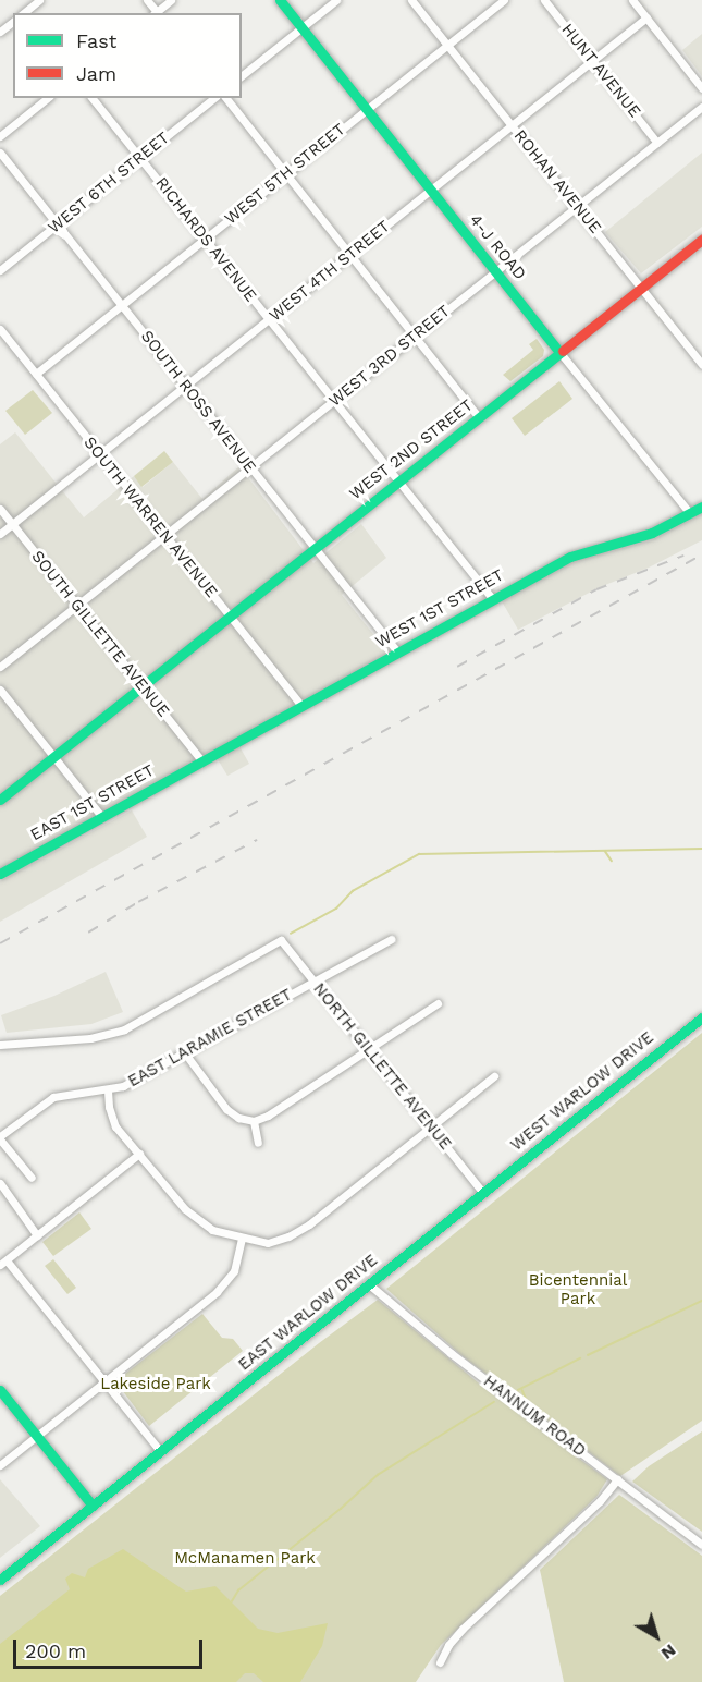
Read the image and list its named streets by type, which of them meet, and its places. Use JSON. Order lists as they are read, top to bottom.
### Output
{
  "streets": {
    "street": [
      "HUNT AVENUE",
      "WEST 5TH STREET",
      "ROHAN AVENUE",
      "WEST 6TH STREET",
      "RICHARDS AVENUE",
      "4-J ROAD",
      "WEST 4TH STREET",
      "WEST 3RD STREET",
      "SOUTH ROSS AVENUE",
      "WEST 2ND STREET",
      "SOUTH WARREN AVENUE",
      "WEST 1ST STREET",
      "SOUTH GILLETTE AVENUE",
      "EAST 1ST STREET",
      "EAST LARAMIE STREET",
      "NORTH GILLETTE AVENUE",
      "WEST WARLOW DRIVE",
      "EAST WARLOW DRIVE",
      "HANNUM ROAD"
    ]
  },
  "crossings": [
    ["HUNT AVENUE", "WEST 4TH STREET"],
    ["HUNT AVENUE", "WEST 3RD STREET"],
    ["WEST 5TH STREET", "ROHAN AVENUE"],
    ["WEST 5TH STREET", "RICHARDS AVENUE"],
    ["WEST 5TH STREET", "4-J ROAD"],
    ["WEST 5TH STREET", "SOUTH ROSS AVENUE"],
    ["WEST 5TH STREET", "SOUTH WARREN AVENUE"],
    ["ROHAN AVENUE", "WEST 4TH STREET"],
    ["ROHAN AVENUE", "WEST 3RD STREET"],
    ["ROHAN AVENUE", "WEST 2ND STREET"],
    ["WEST 6TH STREET", "RICHARDS AVENUE"],
    ["WEST 6TH STREET", "SOUTH ROSS AVENUE"],
    ["RICHARDS AVENUE", "WEST 4TH STREET"],
    ["RICHARDS AVENUE", "WEST 3RD STREET"],
    ["RICHARDS AVENUE", "WEST 2ND STREET"],
    ["RICHARDS AVENUE", "WEST 1ST STREET"],
    ["4-J ROAD", "WEST 4TH STREET"],
    ["4-J ROAD", "WEST 3RD STREET"],
    ["4-J ROAD", "WEST 2ND STREET"],
    ["4-J ROAD", "WEST 1ST STREET"],
    ["WEST 4TH STREET", "SOUTH ROSS AVENUE"],
    ["WEST 4TH STREET", "SOUTH WARREN AVENUE"],
    ["WEST 4TH STREET", "SOUTH GILLETTE AVENUE"],
    ["WEST 3RD STREET", "SOUTH ROSS AVENUE"],
    ["WEST 3RD STREET", "SOUTH WARREN AVENUE"],
    ["WEST 3RD STREET", "SOUTH GILLETTE AVENUE"],
    ["SOUTH ROSS AVENUE", "WEST 2ND STREET"],
    ["SOUTH ROSS AVENUE", "WEST 1ST STREET"],
    ["WEST 2ND STREET", "SOUTH WARREN AVENUE"],
    ["WEST 2ND STREET", "SOUTH GILLETTE AVENUE"],
    ["SOUTH WARREN AVENUE", "WEST 1ST STREET"],
    ["WEST 1ST STREET", "SOUTH GILLETTE AVENUE"],
    ["WEST 1ST STREET", "EAST 1ST STREET"],
    ["SOUTH GILLETTE AVENUE", "EAST 1ST STREET"],
    ["EAST LARAMIE STREET", "NORTH GILLETTE AVENUE"],
    ["NORTH GILLETTE AVENUE", "WEST WARLOW DRIVE"],
    ["NORTH GILLETTE AVENUE", "EAST WARLOW DRIVE"],
    ["WEST WARLOW DRIVE", "EAST WARLOW DRIVE"],
    ["EAST WARLOW DRIVE", "HANNUM ROAD"]
  ],
  "parks": ["Bicentennial Park", "Lakeside Park", "McManamen Park"],
  "legend": ["Fast", "Jam"],
  "scale_bar": "200 m",
  "north": "bottom right"
}
